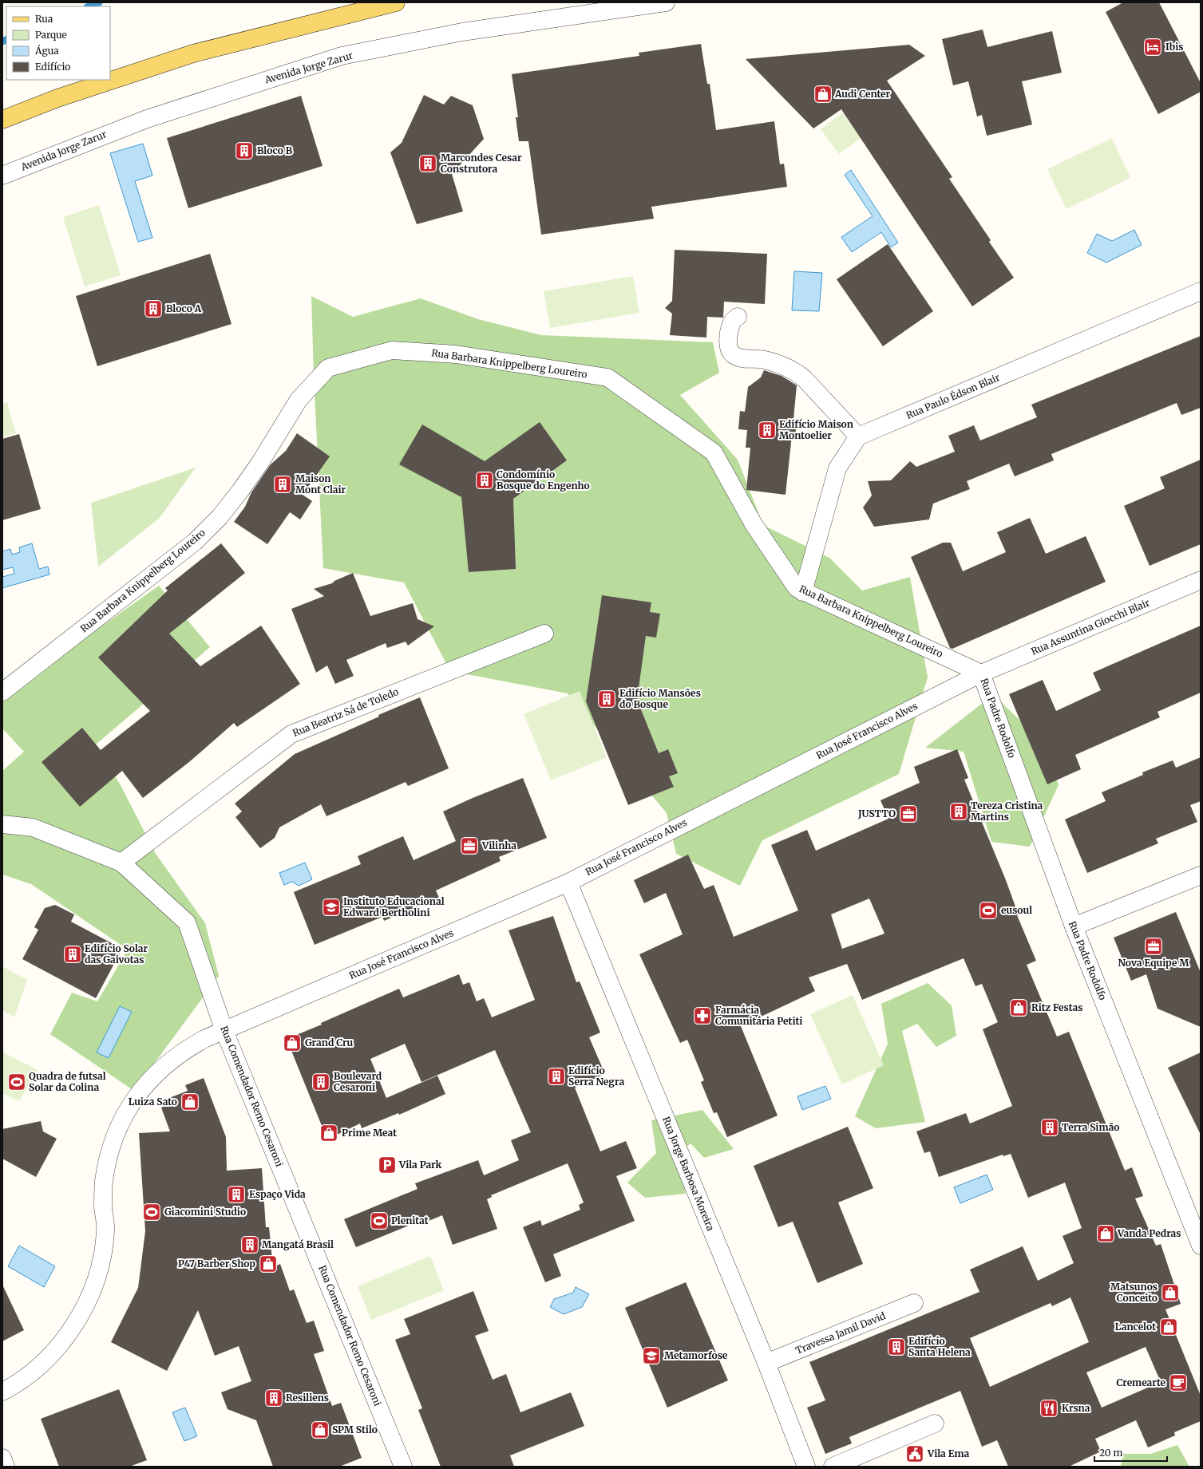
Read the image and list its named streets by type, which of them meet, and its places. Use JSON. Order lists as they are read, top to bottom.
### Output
{
  "streets": {
    "street": [
      "Avenida Jorge Zarur",
      "Rua Barbara Knippelberg Loureiro",
      "Rua Paulo Édson Blair",
      "Rua Assuntina Giocchi Blair",
      "Rua Beatriz Sá de Toledo",
      "Rua Padre Rodolfo",
      "Rua José Francisco Alves",
      "Rua Comendador Remo Cesaroni",
      "Rua Jorge Barbosa Moreira",
      "Travessa Jamil David"
    ]
  },
  "crossings": [
    ["Rua Barbara Knippelberg Loureiro", "Rua Assuntina Giocchi Blair"],
    ["Rua Barbara Knippelberg Loureiro", "Rua Padre Rodolfo"],
    ["Rua Barbara Knippelberg Loureiro", "Rua José Francisco Alves"],
    ["Rua Assuntina Giocchi Blair", "Rua Padre Rodolfo"],
    ["Rua Assuntina Giocchi Blair", "Rua José Francisco Alves"],
    ["Rua Beatriz Sá de Toledo", "Rua Comendador Remo Cesaroni"],
    ["Rua Padre Rodolfo", "Rua José Francisco Alves"],
    ["Rua José Francisco Alves", "Rua Comendador Remo Cesaroni"],
    ["Rua José Francisco Alves", "Rua Jorge Barbosa Moreira"],
    ["Rua Jorge Barbosa Moreira", "Travessa Jamil David"]
  ],
  "places": {
    "hotel": ["Ibis"],
    "shop": [
      "Audi Center",
      "Ritz Festas",
      "Grand Cru",
      "Luiza Sato",
      "Prime Meat",
      "Vanda Pedras",
      "P47 Barber Shop",
      "Matsunos Conceito",
      "Lancelot",
      "SPM Stilo"
    ],
    "building": [
      "Bloco B",
      "Marcondes Cesar Construtora",
      "Bloco A",
      "Edifício Maison Montoelier",
      "Condomínio Bosque do Engenho",
      "Maison Mont Clair",
      "Edifício Mansões do Bosque",
      "Tereza Cristina Martins",
      "Edifício Solar das Gaivotas",
      "Edifício Serra Negra",
      "Boulevard Cesaroni",
      "Terra Simão",
      "Espaço Vida",
      "Mangatá Brasil",
      "Edifício Santa Helena",
      "Resiliens"
    ],
    "office": ["JUSTTO", "Vilinha", "Nova Equipe M"],
    "school or university": ["Instituto Educacional Edward Bertholini", "Metamorfose"],
    "sports": [
      "eusoul",
      "Quadra de futsal Solar da Colina",
      "Giacomini Studio",
      "Plenitat"
    ],
    "pharmacy": ["Farmácia Comunitária Petiti"],
    "parking": ["Vila Park"],
    "cafe": ["Cremearte"],
    "restaurant": ["Krsna"],
    "public building": ["Vila Ema"]
  },
  "legend": [
    "Rua",
    "Parque",
    "Água",
    "Edifício"
  ],
  "scale_bar": "20 m"
}
